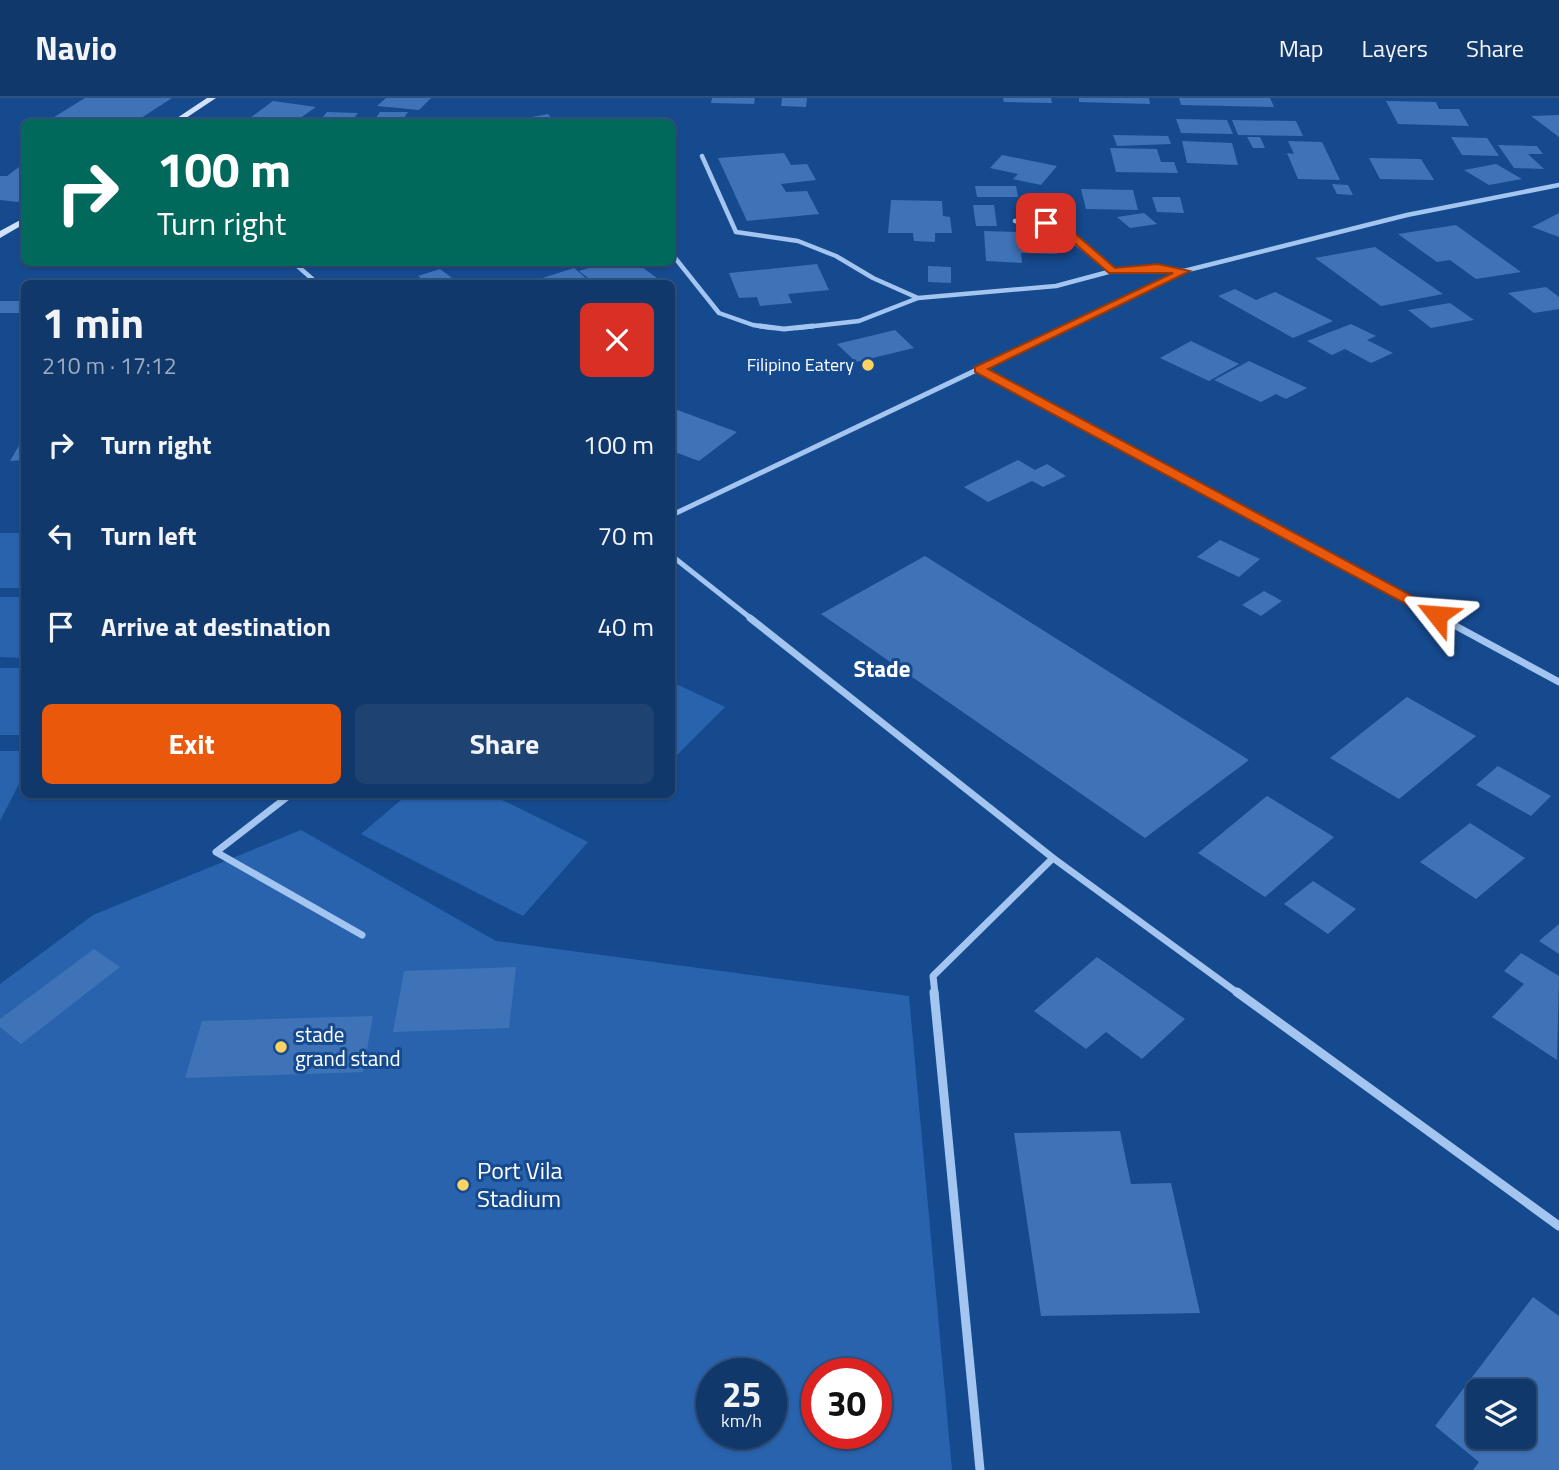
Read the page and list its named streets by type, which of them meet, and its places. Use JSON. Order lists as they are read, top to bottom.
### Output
{
  "districts": ["Stade"],
  "places": ["Filipino Eatery", "stade grand stand", "Port Vila Stadium"],
  "page": {
    "header": "Navio",
    "nav": ["Map", "Layers", "Share"],
    "turn": ["100 m", "Turn right"],
    "heading": ["1 min", "210 m · 17:12"],
    "list": [
      {
        "name": "Turn right",
        "value": "100 m"
      },
      {
        "name": "Turn left",
        "value": "70 m"
      },
      {
        "name": "Arrive at destination",
        "value": "40 m"
      }
    ],
    "buttons": ["Exit", "Share"],
    "speed": "25 km/h",
    "limit": "30"
  }
}
